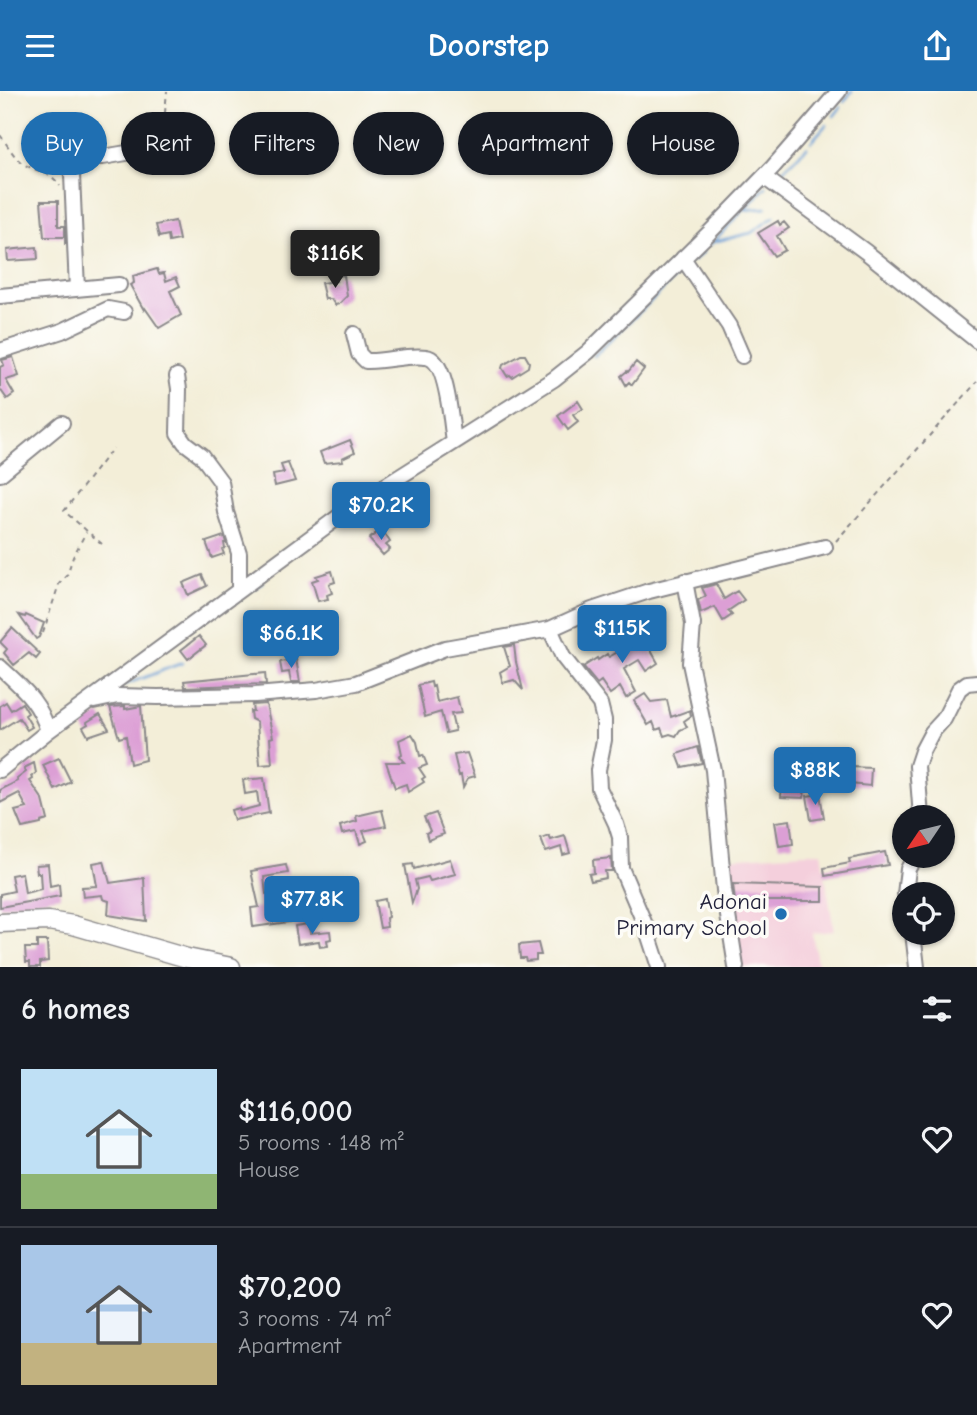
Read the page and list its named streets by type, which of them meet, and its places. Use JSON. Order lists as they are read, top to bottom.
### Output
{
  "places": ["Adonai Primary School"],
  "north": "bottom left",
  "page": {
    "header": "Doorstep",
    "chip": [
      "Buy",
      "Rent",
      "Filters",
      "New",
      "Apartment",
      "House"
    ],
    "price": [
      "$116K",
      "$70.2K",
      "$115K",
      "$66.1K",
      "$88K",
      "$77.8K"
    ],
    "heading": "6 homes",
    "list": [
      {
        "name": "$116,000",
        "note": "5 rooms · 148 m² · House"
      },
      {
        "name": "$70,200",
        "note": "3 rooms · 74 m² · Apartment"
      }
    ]
  }
}
